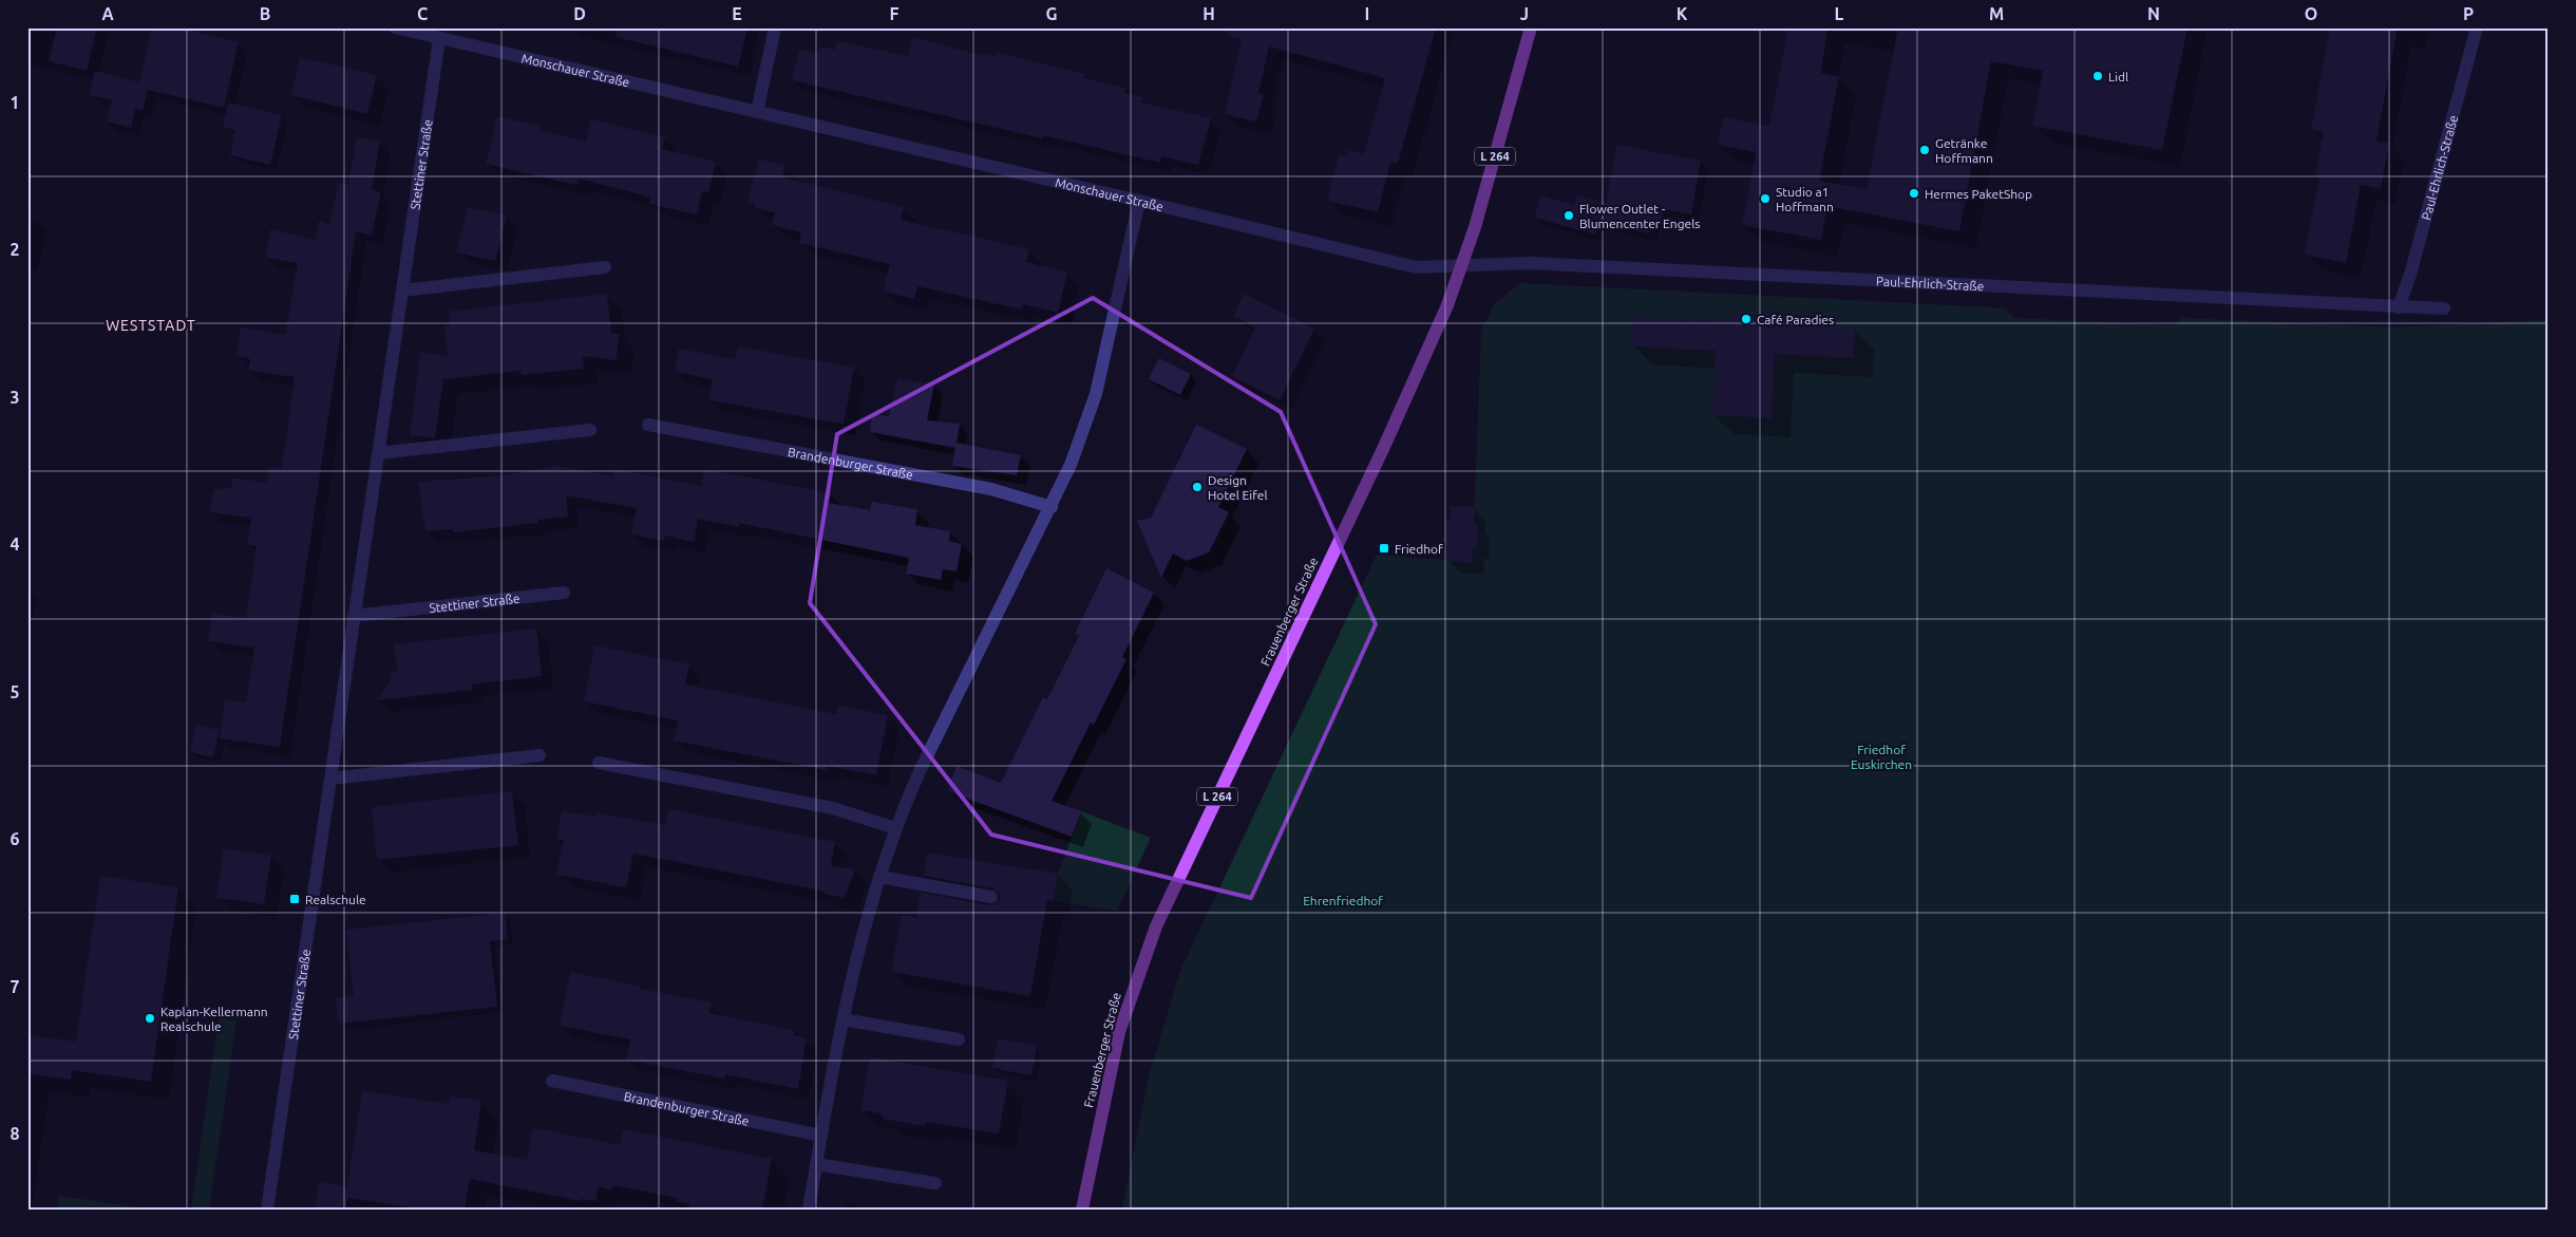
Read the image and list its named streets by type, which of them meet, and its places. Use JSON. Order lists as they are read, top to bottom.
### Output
{
  "streets": {
    "main road": ["L 264", "Frauenberger Straße"],
    "street": [
      "Monschauer Straße",
      "Stettiner Straße",
      "Paul-Ehrlich-Straße",
      "Brandenburger Straße"
    ]
  },
  "crossings": [
    ["Monschauer Straße", "Stettiner Straße"],
    ["Monschauer Straße", "Paul-Ehrlich-Straße"],
    ["Monschauer Straße", "Frauenberger Straße"],
    ["Paul-Ehrlich-Straße", "Frauenberger Straße"]
  ],
  "districts": ["WESTSTADT"],
  "parks": ["Friedhof Euskirchen", "Ehrenfriedhof"],
  "places": {
    "other": [
      "Lidl",
      "Getränke Hoffmann",
      "Hermes PaketShop",
      "Studio a1 Hoffmann",
      "Flower Outlet - Blumencenter Engels",
      "Café Paradies",
      "Design Hotel Eifel",
      "Kaplan-Kellermann Realschule"
    ],
    "transit": ["Friedhof", "Realschule"]
  },
  "grid": {
    "columns": [
      "A",
      "B",
      "C",
      "D",
      "E",
      "F",
      "G",
      "H",
      "I",
      "J",
      "K",
      "L",
      "M",
      "N",
      "O",
      "P"
    ],
    "rows": [
      "1",
      "2",
      "3",
      "4",
      "5",
      "6",
      "7",
      "8"
    ]
  }
}
